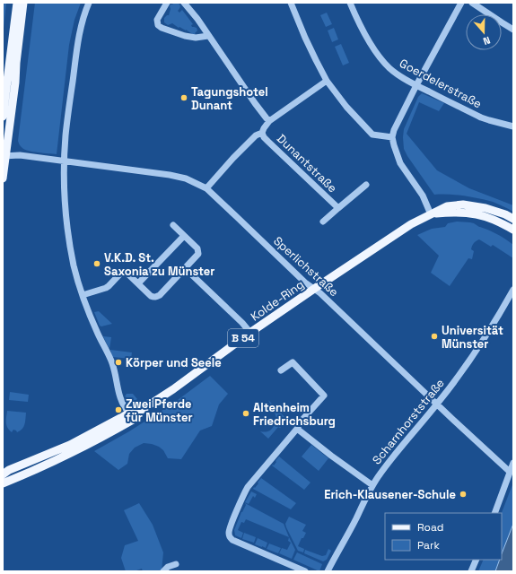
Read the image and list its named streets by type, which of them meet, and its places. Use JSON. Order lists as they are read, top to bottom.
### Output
{
  "streets": {
    "main road": ["Kolde-Ring", "B 54"],
    "street": [
      "Goerdelerstraße",
      "Dunantstraße",
      "Sperlichstraße",
      "Scharnhorststraße"
    ]
  },
  "crossings": [
    ["Dunantstraße", "Sperlichstraße"],
    ["Sperlichstraße", "Kolde-Ring"],
    ["Sperlichstraße", "Scharnhorststraße"]
  ],
  "places": [
    "Tagungshotel Dunant",
    "V.K.D. St. Saxonia zu Münster",
    "Universität Münster",
    "Körper und Seele",
    "Zwei Pferde für Münster",
    "Altenheim Friedrichsburg",
    "Erich-Klausener-Schule"
  ],
  "legend": ["Road", "Park"],
  "north": "bottom"
}
